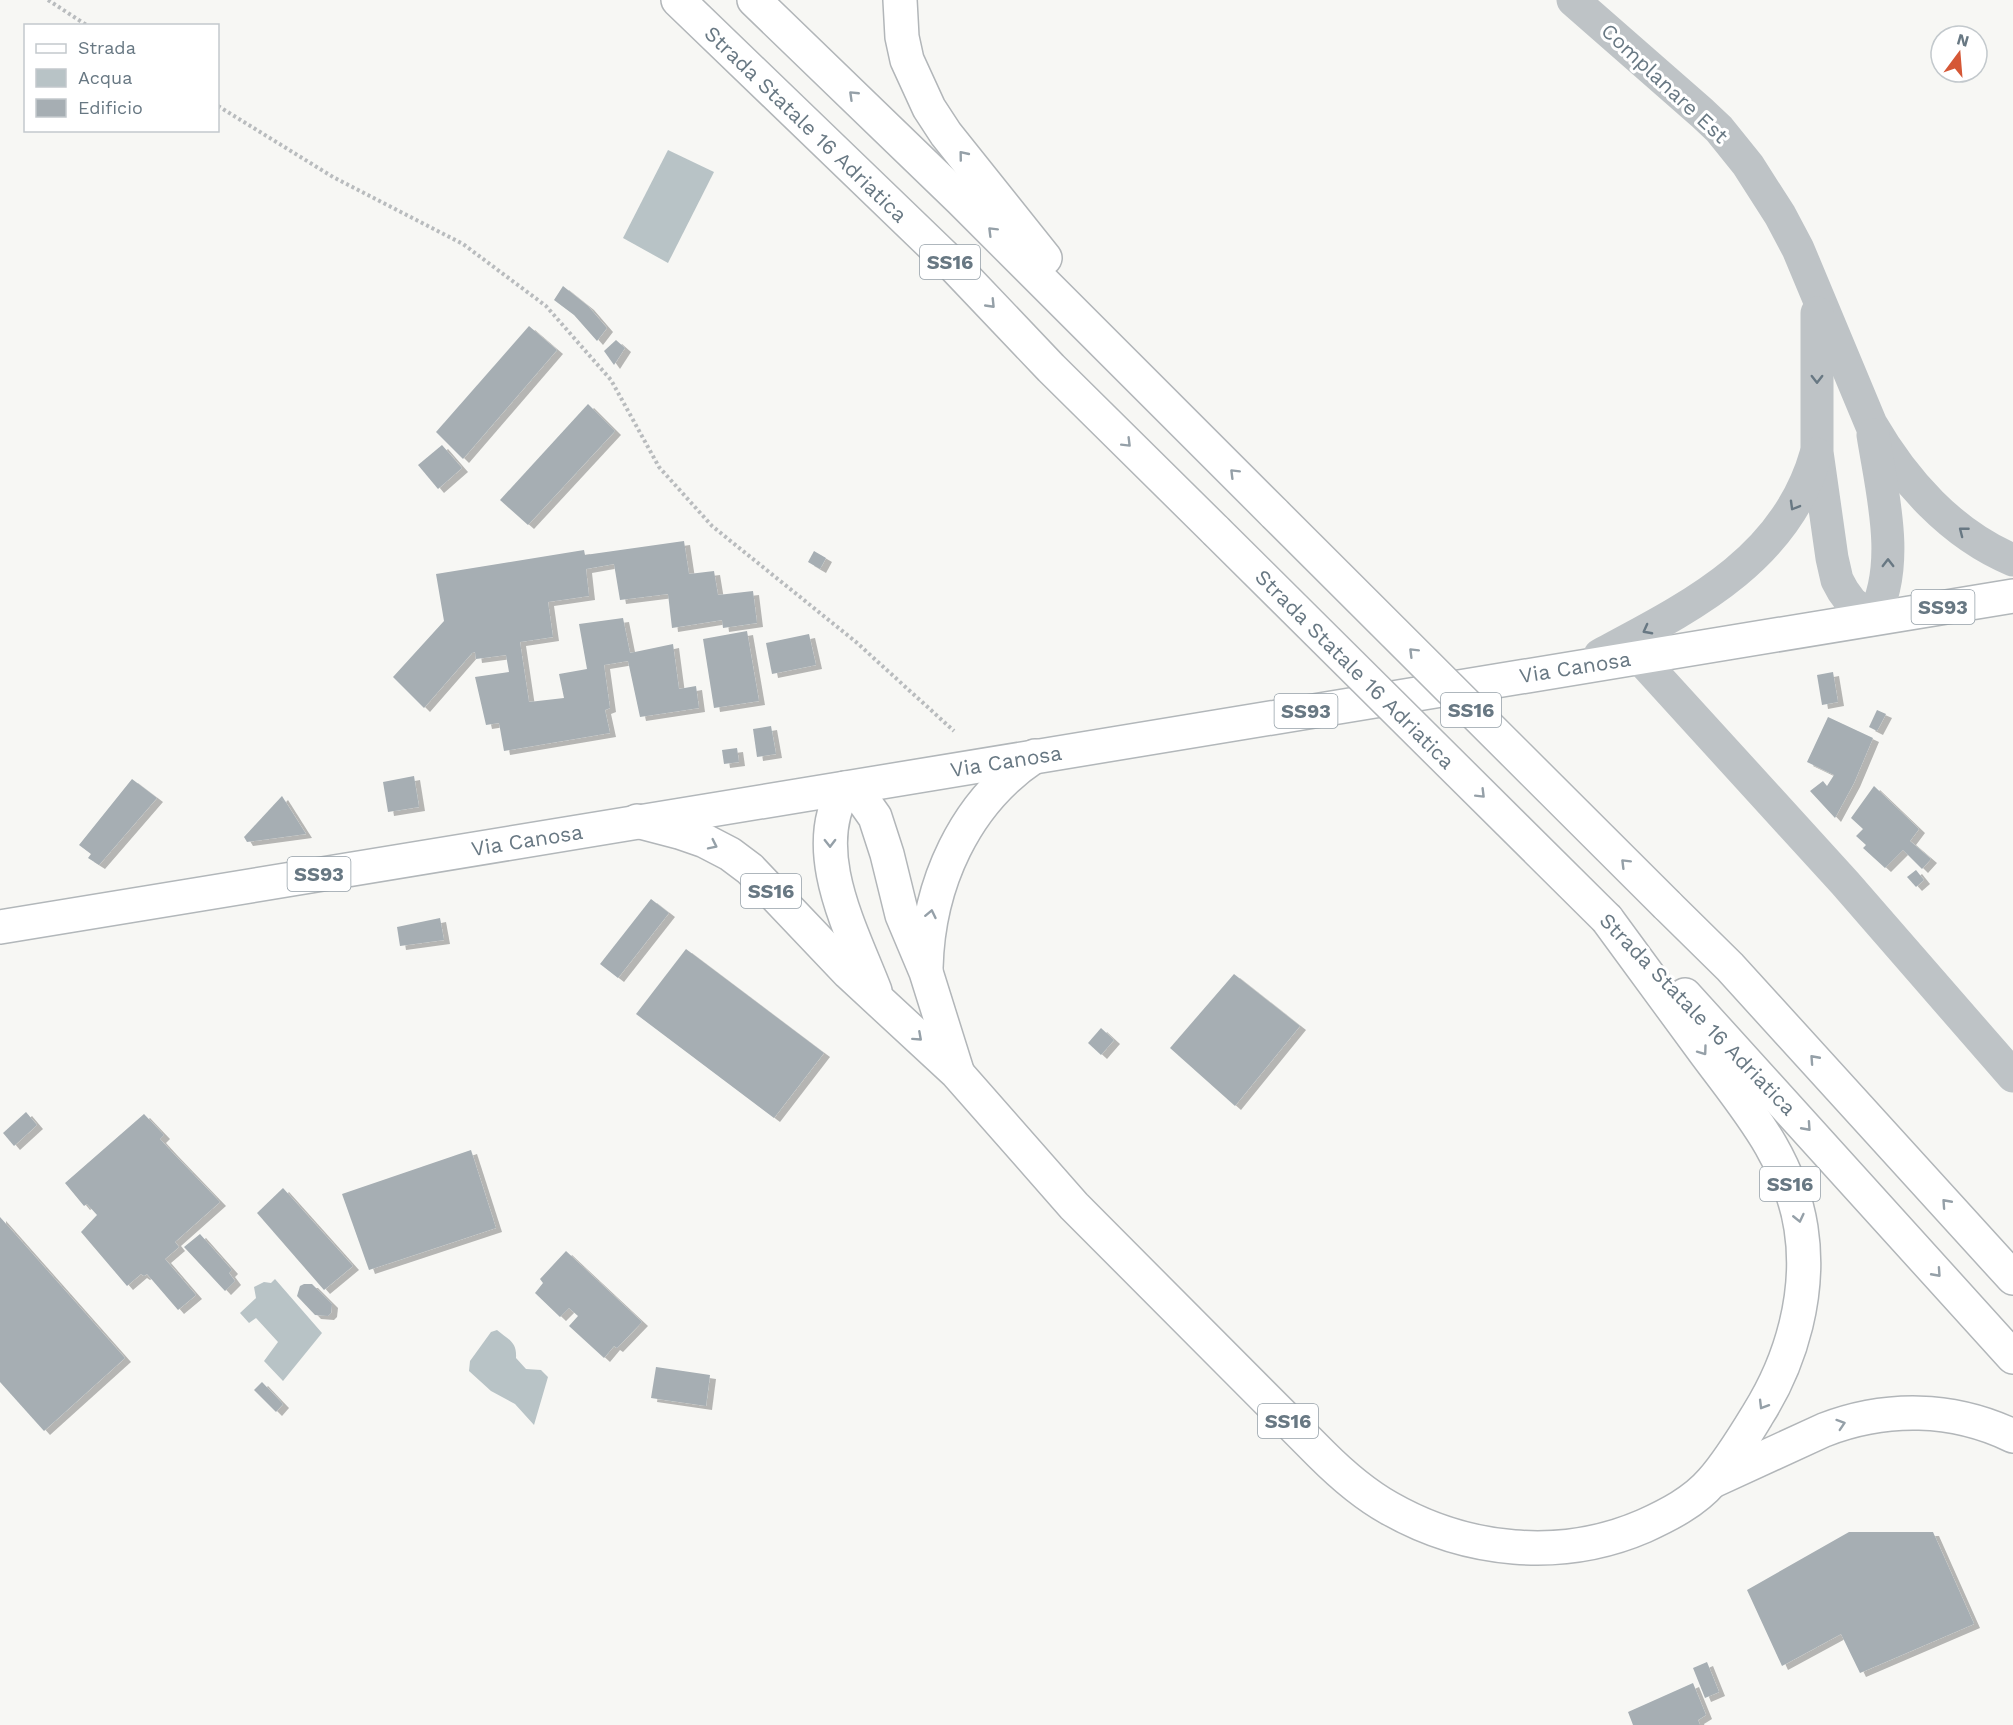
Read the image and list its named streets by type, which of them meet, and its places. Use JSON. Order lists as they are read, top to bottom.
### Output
{
  "streets": {
    "main road": [
      "Strada Statale 16 Adriatica",
      "SS16",
      "SS93",
      "Via Canosa"
    ],
    "street": ["Complanare Est"]
  },
  "crossings": [
    ["Complanare Est", "Via Canosa"],
    ["Strada Statale 16 Adriatica", "SS16"],
    ["SS16", "Via Canosa"]
  ],
  "legend": ["Strada", "Acqua", "Edificio"],
  "north": "top"
}
